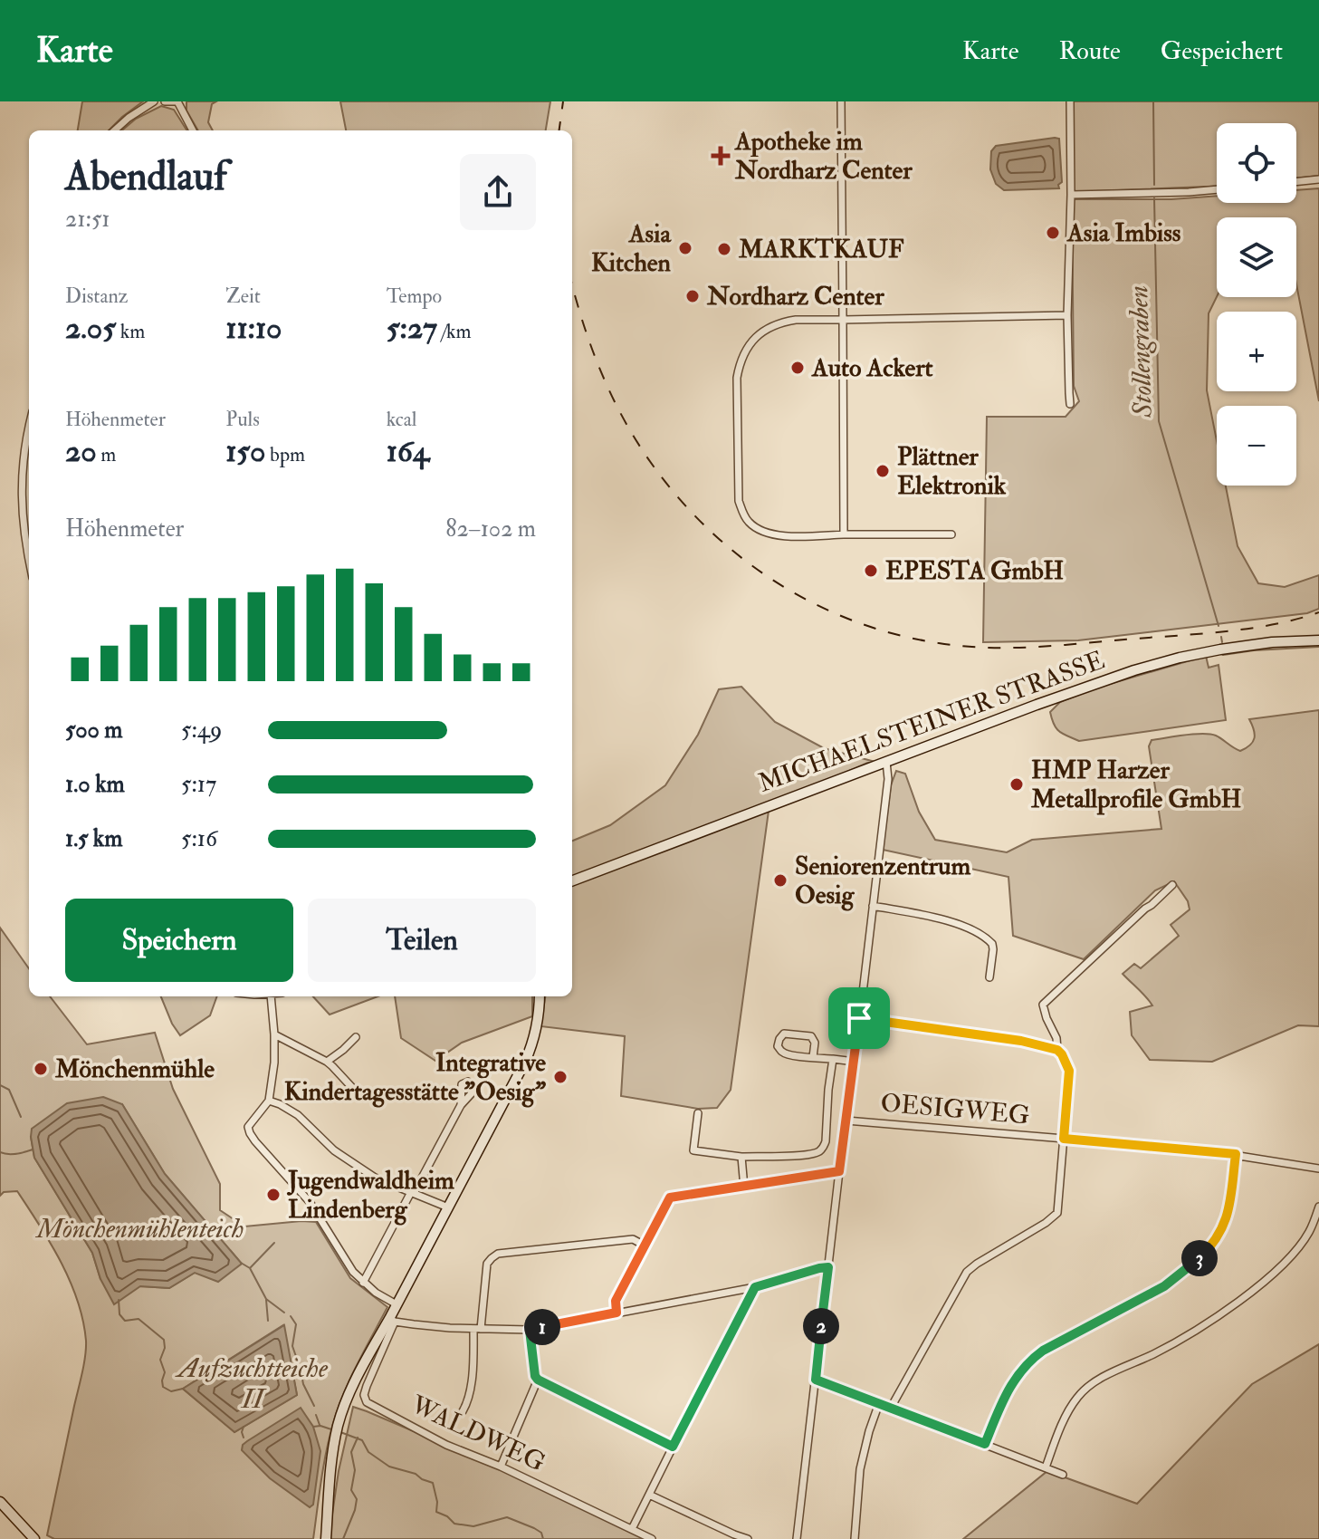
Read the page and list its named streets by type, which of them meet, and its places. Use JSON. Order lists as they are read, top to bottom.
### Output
{
  "streets": {
    "street": ["MICHAELSTEINER STRASSE", "OESIGWEG", "WALDWEG"]
  },
  "water": ["Stollengraben", "Mönchenmühlenteich", "Aufzuchtteiche II"],
  "places": {
    "health": ["Apotheke im Nordharz Center"],
    "other": [
      "Asia Imbiss",
      "Asia Kitchen",
      "MARKTKAUF",
      "Nordharz Center",
      "Auto Ackert",
      "Plättner Elektronik",
      "EPESTA GmbH",
      "HMP Harzer Metallprofile GmbH",
      "Seniorenzentrum Oesig",
      "Mönchenmühle",
      "Integrative Kindertagesstätte \"Oesig\"",
      "Jugendwaldheim Lindenberg"
    ]
  },
  "page": {
    "header": "Karte",
    "nav": ["Karte", "Route", "Gespeichert"],
    "map_buttons": ["+", "−"],
    "heading": ["Abendlauf", "21:51"],
    "stats": [
      ["Distanz", "2.05 km"],
      ["Zeit", "11:10"],
      ["Tempo", "5:27 /km"],
      ["Höhenmeter", "20 m"],
      ["Puls", "150 bpm"],
      ["kcal", "164"]
    ],
    "chart": ["Höhenmeter", "82–102 m"],
    "list": [
      {
        "name": "500 m",
        "note": "5:49"
      },
      {
        "name": "1.0 km",
        "note": "5:17"
      },
      {
        "name": "1.5 km",
        "note": "5:16"
      }
    ],
    "buttons": ["Speichern", "Teilen"],
    "pins": ["3", "2", "1"]
  }
}
